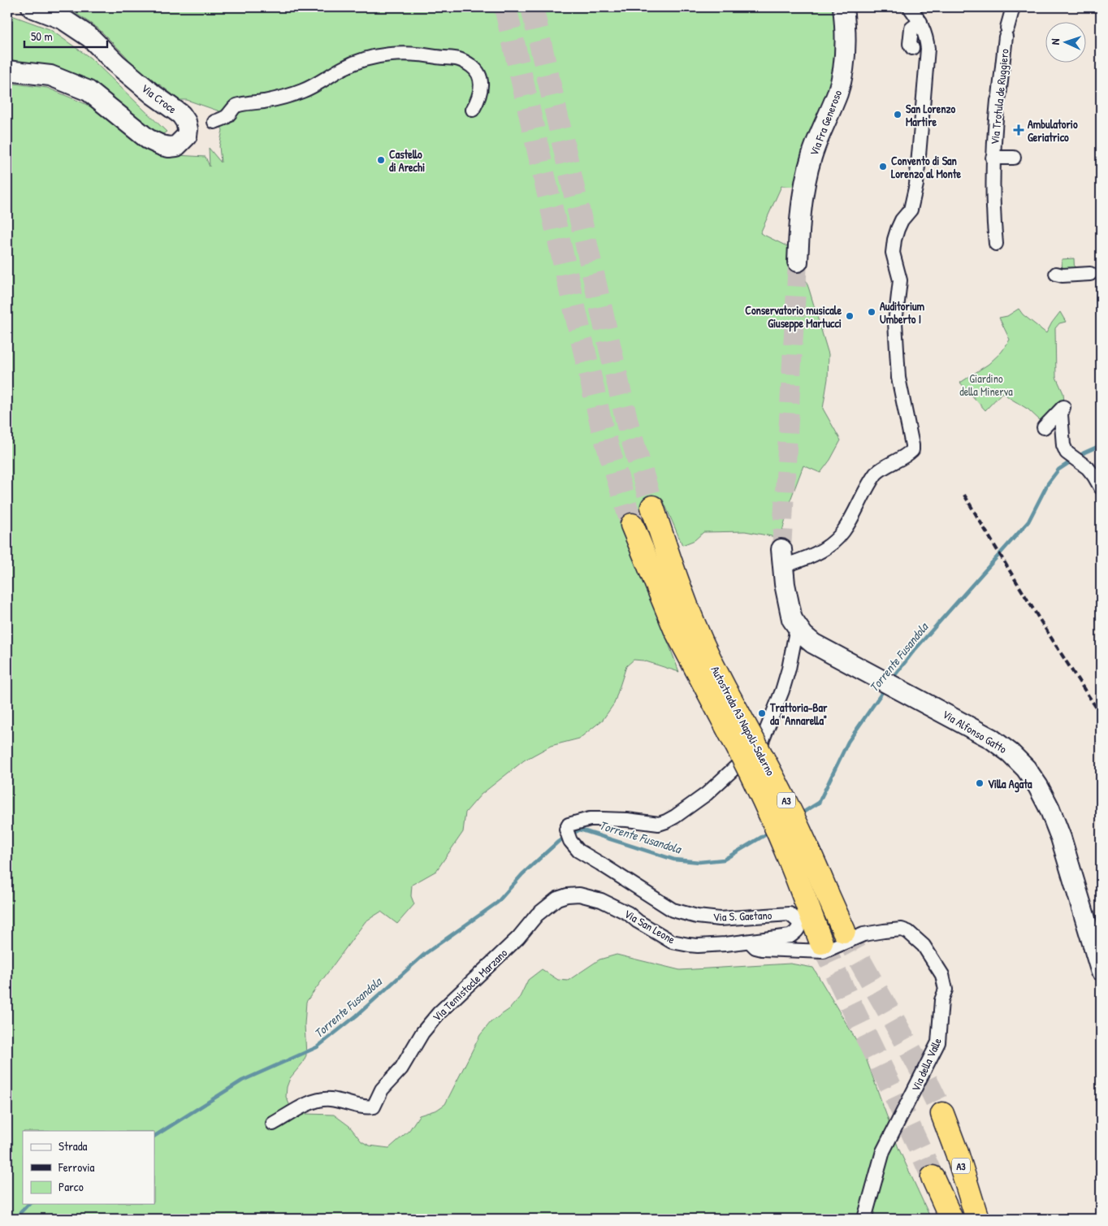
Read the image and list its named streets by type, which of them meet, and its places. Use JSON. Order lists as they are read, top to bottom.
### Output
{
  "streets": {
    "highway": ["Autostrada A3 Napoli-Salerno", "A3"],
    "main road": ["Via Croce", "Via Fra Generoso", "Via Alfonso Gatto"],
    "street": [
      "Via Trotula de Ruggiero",
      "Via S. Gaetano",
      "Via San Leone",
      "Via Temistocle Marzano",
      "Via della Valle"
    ]
  },
  "crossings": [
    ["Via Alfonso Gatto", "Via S. Gaetano"],
    ["Via S. Gaetano", "Via San Leone"],
    ["Via S. Gaetano", "Via della Valle"],
    ["Via San Leone", "Via Temistocle Marzano"],
    ["Via San Leone", "Via della Valle"]
  ],
  "water": ["Torrente Fusandola"],
  "parks": ["Giardino della Minerva"],
  "places": {
    "other": [
      "San Lorenzo Martire",
      "Castello di Arechi",
      "Convento di San Lorenzo al Monte",
      "Auditorium Umberto I",
      "Conservatorio musicale Giuseppe Martucci",
      "Trattoria-Bar da \"Annarella\"",
      "Villa Agata"
    ],
    "health": ["Ambulatorio Geriatrico"]
  },
  "legend": ["Strada", "Ferrovia", "Parco"],
  "scale_bar": "50 m",
  "north": "left"
}
